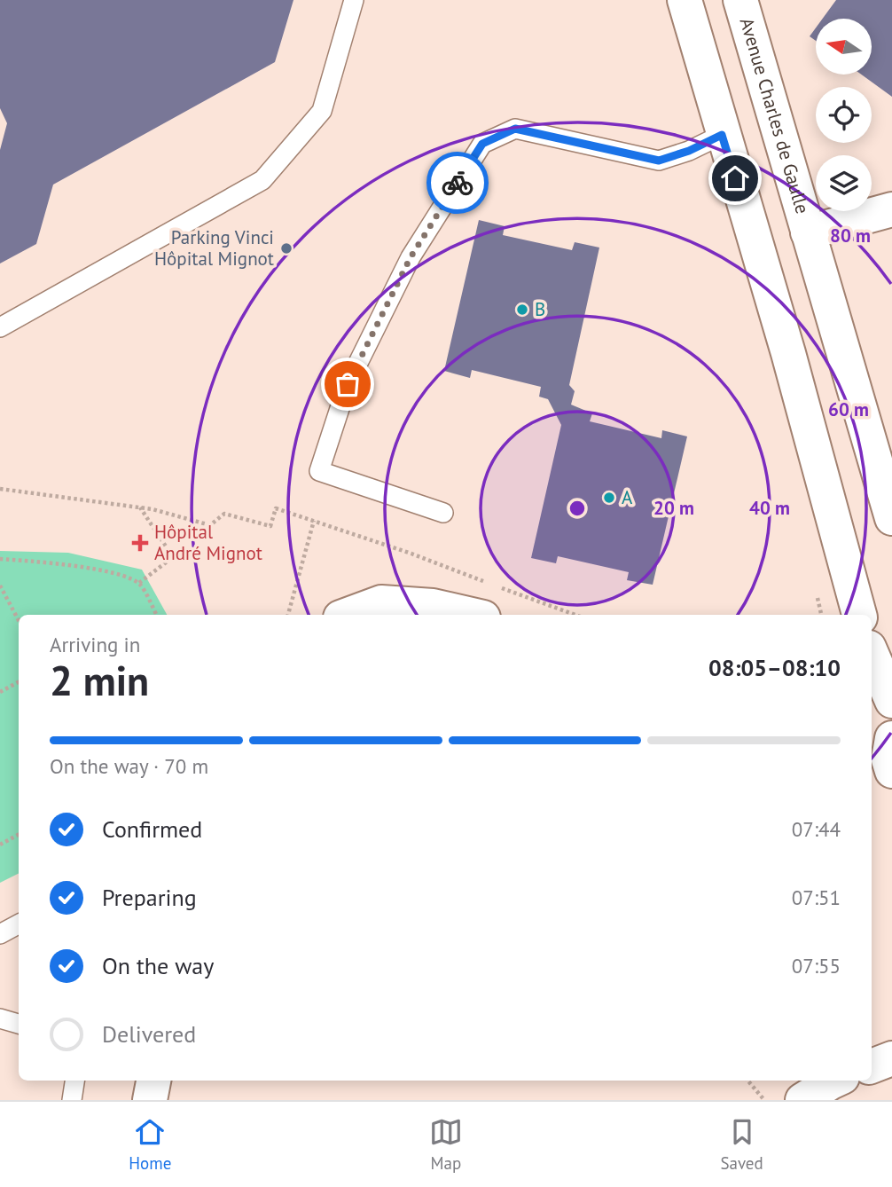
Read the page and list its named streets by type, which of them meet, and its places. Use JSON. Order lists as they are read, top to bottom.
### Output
{
  "streets": {
    "main road": ["Avenue Charles de Gaulle"]
  },
  "places": {
    "other": ["Parking Vinci Hôpital Mignot", "B", "A"],
    "health": ["Hôpital André Mignot"]
  },
  "north": "left",
  "page": {
    "heading": ["2 min", "Arriving in", "08:05–08:10"],
    "bar": "On the way · 70 m",
    "list": [
      ["Confirmed", "07:44"],
      ["Preparing", "07:51"],
      ["On the way", "07:55"],
      "Delivered"
    ],
    "tabs": ["Home", "Map", "Saved"]
  },
  "rings": [
    "80 m",
    "60 m",
    "20 m",
    "40 m"
  ]
}
